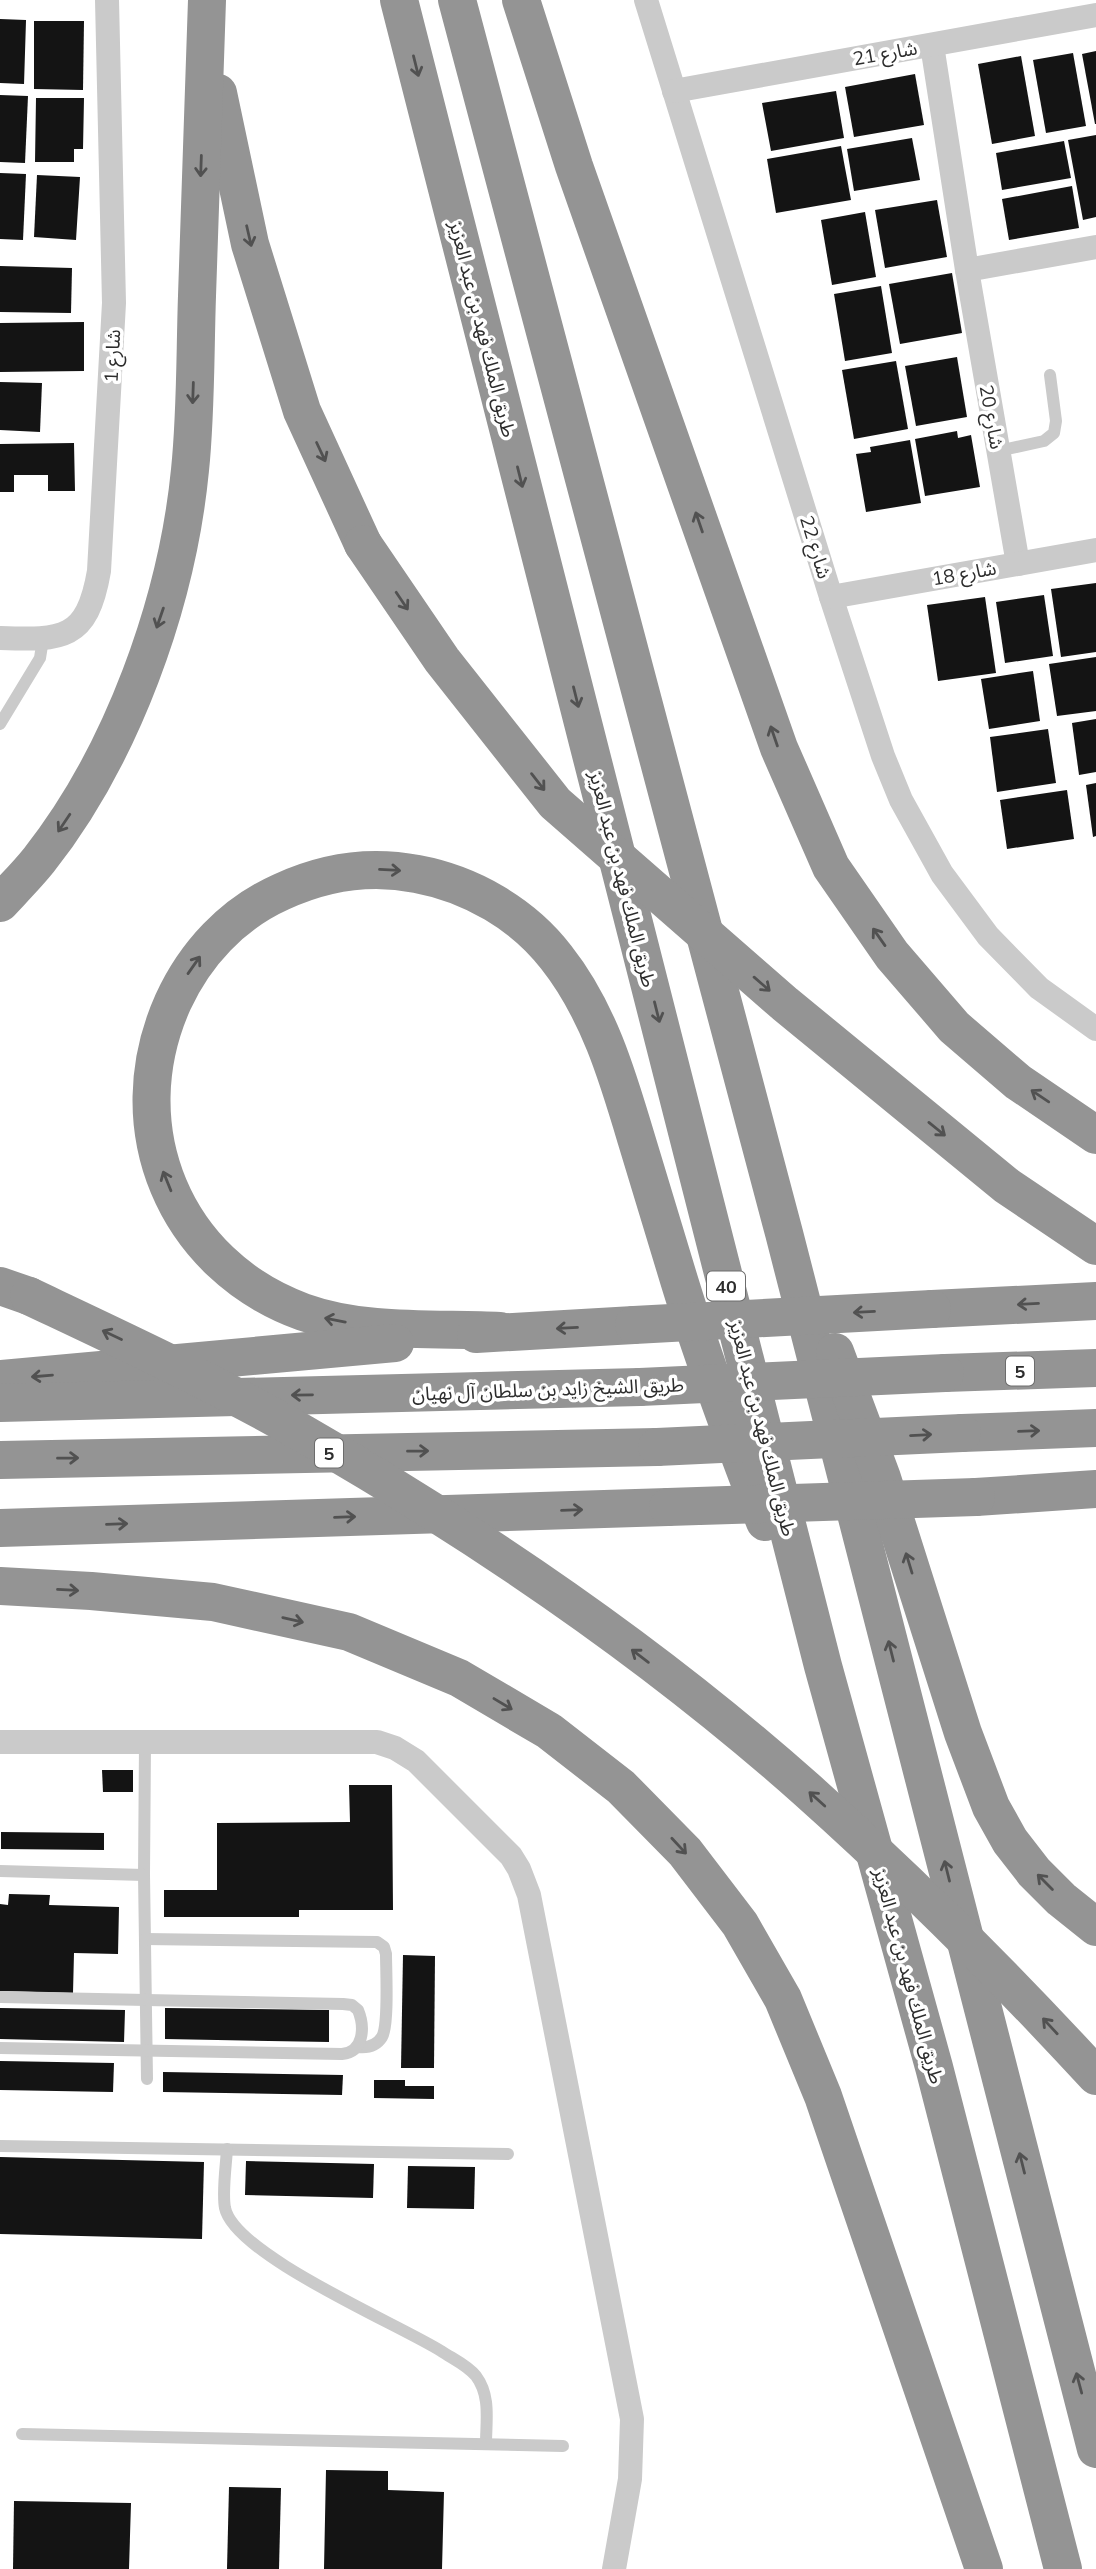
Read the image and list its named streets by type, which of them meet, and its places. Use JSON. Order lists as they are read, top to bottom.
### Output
{
  "streets": {
    "highway": [
      "طريق الملك فهد بن عبد العزيز",
      "40",
      "5",
      "طريق الشيخ زايد بن سلطان آل نهيان"
    ],
    "street": [
      "شارع 21",
      "شارع 1",
      "شارع 20",
      "شارع 22",
      "شارع 18"
    ]
  },
  "crossings": [
    ["شارع 21", "شارع 20"],
    ["شارع 21", "شارع 22"],
    ["شارع 20", "شارع 18"],
    ["شارع 22", "شارع 18"]
  ]
}
